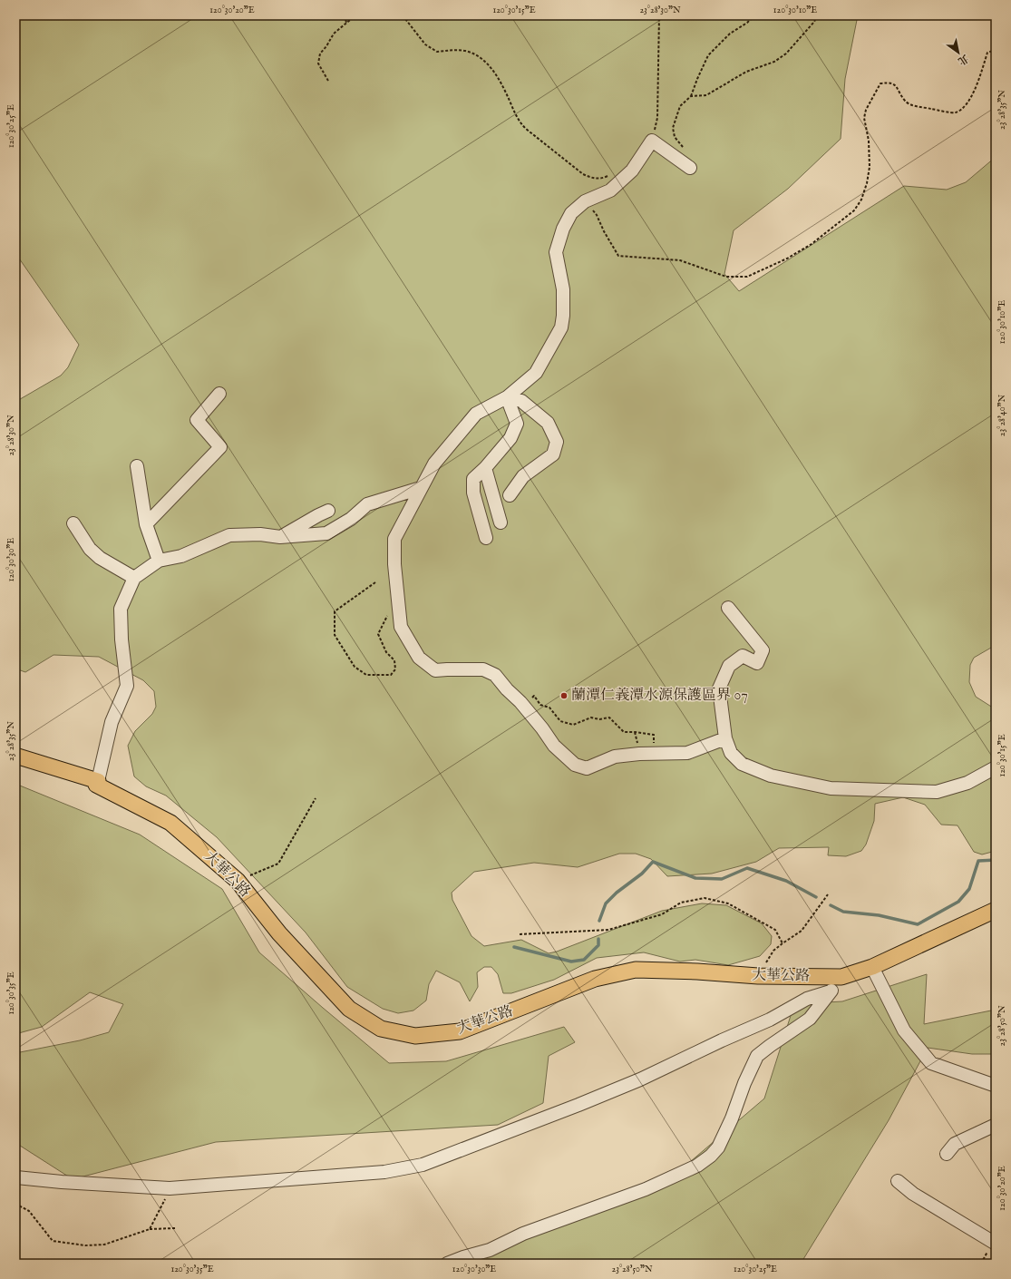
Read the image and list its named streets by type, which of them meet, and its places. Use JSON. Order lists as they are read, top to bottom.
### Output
{
  "streets": {
    "main road": ["大華公路"]
  },
  "places": ["蘭潭仁義潭水源保護區界 07"],
  "north": "bottom right",
  "coordinates": [
    "120°30'20\"E",
    "120°30'15\"E",
    "23°28'30\"N",
    "120°30'10\"E",
    "23°28'35\"N",
    "120°30'25\"E",
    "23°28'40\"N",
    "120°30'30\"E",
    "120°30'35\"E",
    "23°28'50\"N"
  ]
}
